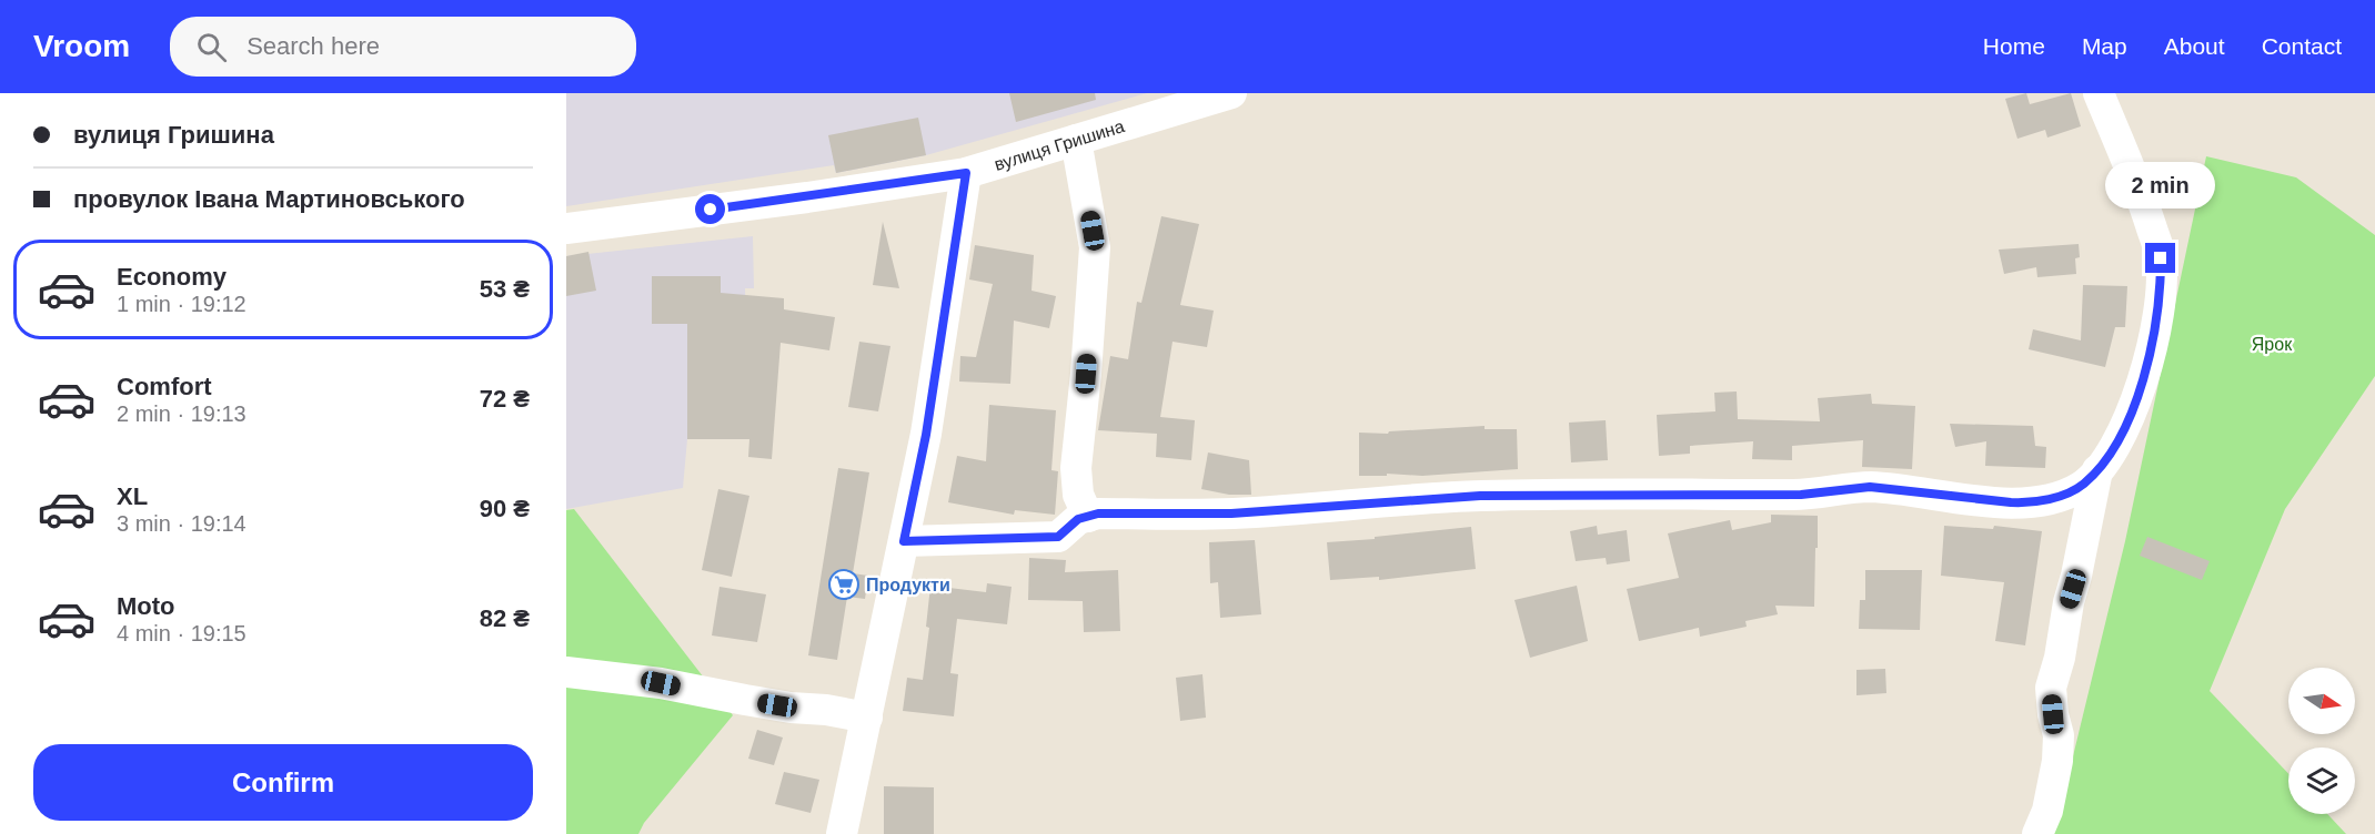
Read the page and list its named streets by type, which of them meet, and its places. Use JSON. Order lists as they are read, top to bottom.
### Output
{
  "streets": {
    "street": ["вулиця Гришина"]
  },
  "parks": ["Ярок"],
  "places": {
    "supermarket": ["Продукти"]
  },
  "north": "right",
  "page": {
    "header": "Vroom",
    "search": "Search here",
    "nav": [
      "Home",
      "Map",
      "About",
      "Contact"
    ],
    "banner": ["вулиця Гришина", "провулок Івана Мартиновського"],
    "bubble": "2 min",
    "list": [
      {
        "name": "Economy",
        "note": "1 min · 19:12",
        "value": "53 ₴"
      },
      {
        "name": "Comfort",
        "note": "2 min · 19:13",
        "value": "72 ₴"
      },
      {
        "name": "XL",
        "note": "3 min · 19:14",
        "value": "90 ₴"
      },
      {
        "name": "Moto",
        "note": "4 min · 19:15",
        "value": "82 ₴"
      }
    ],
    "buttons": "Confirm"
  }
}
